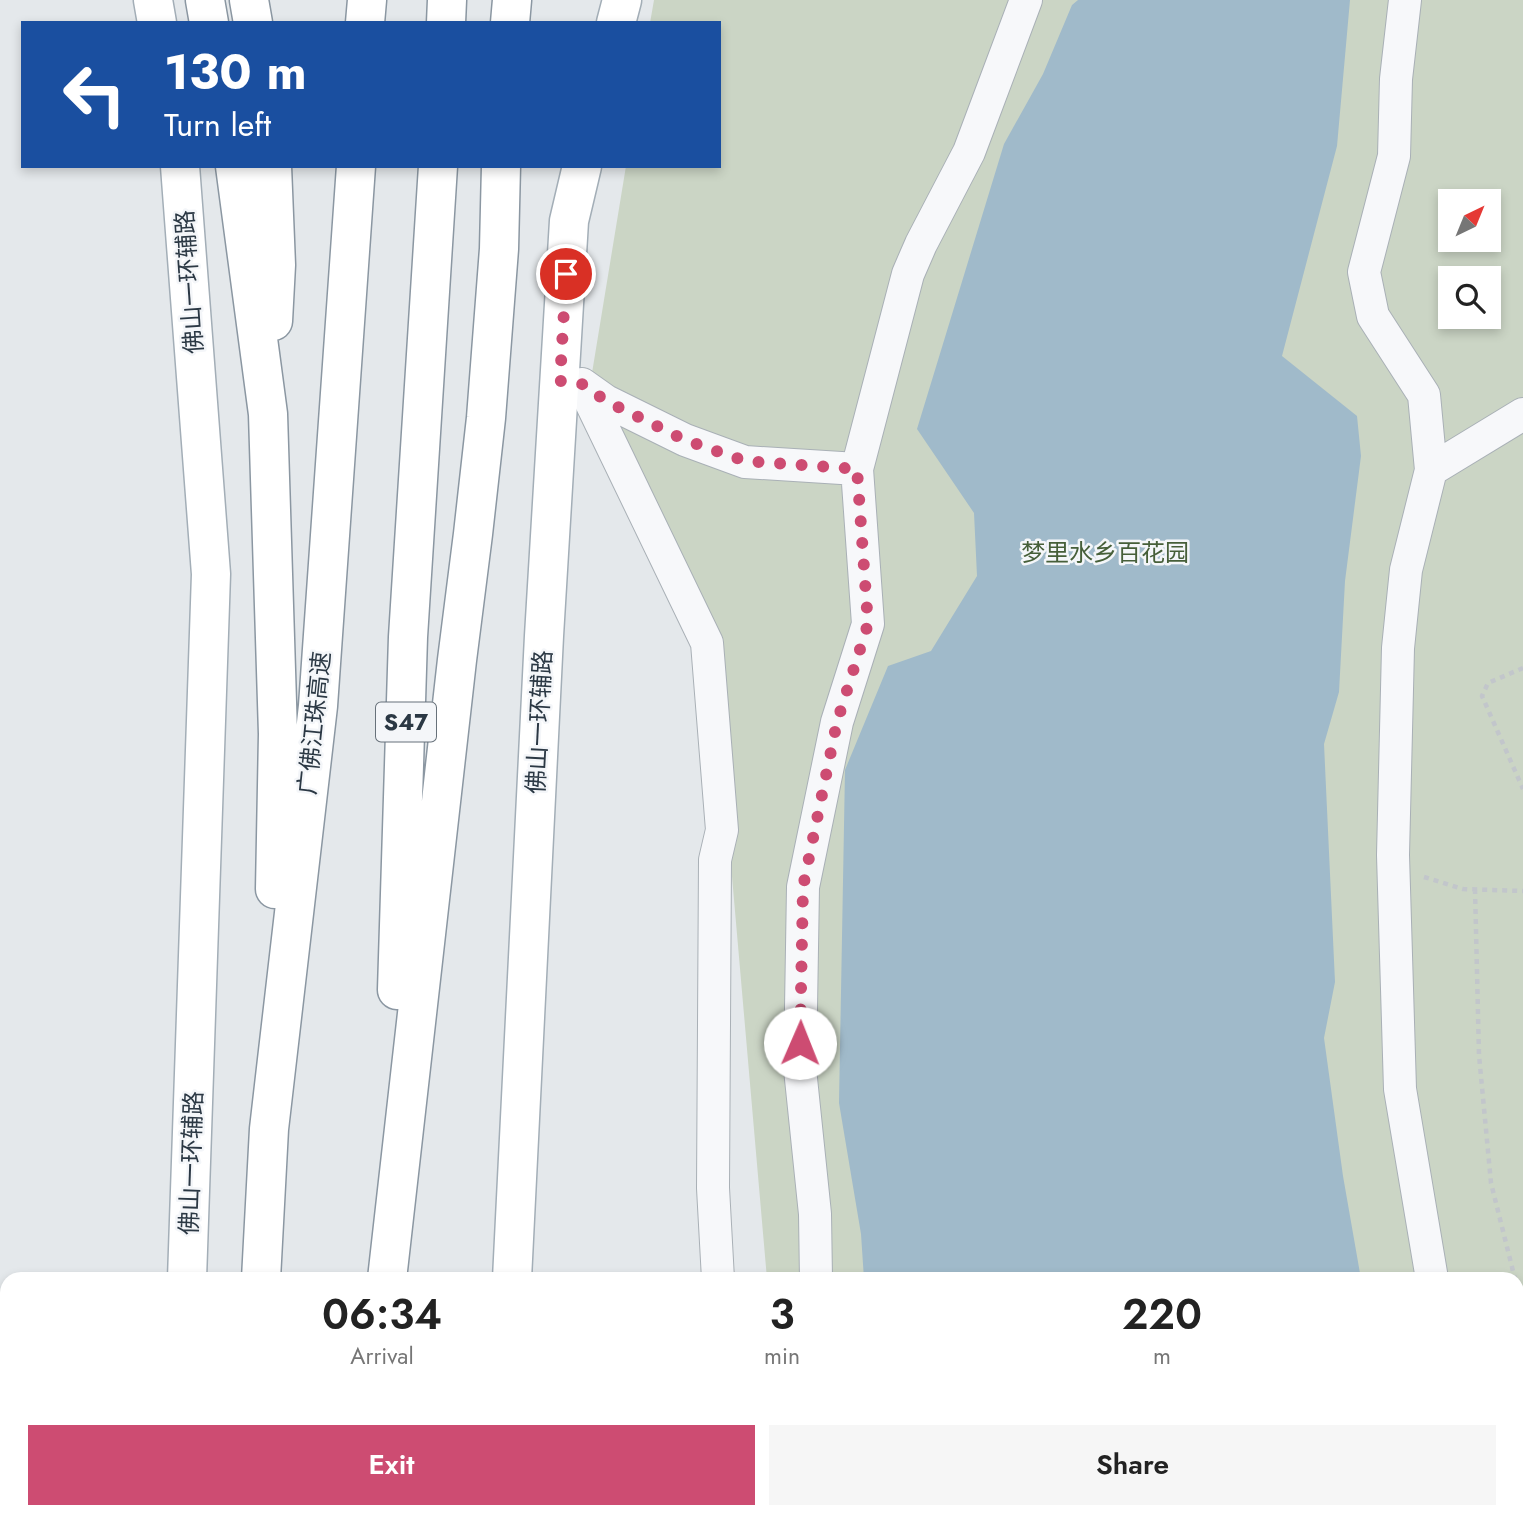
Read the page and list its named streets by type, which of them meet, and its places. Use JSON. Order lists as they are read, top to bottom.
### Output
{
  "streets": {
    "main road": ["佛山一环辅路", "S47", "广佛江珠高速"]
  },
  "parks": ["梦里水乡百花园"],
  "north": "top right",
  "page": {
    "turn": ["130 m", "Turn left"],
    "eta": [
      "06:34",
      "Arrival",
      "3",
      "min",
      "220",
      "m"
    ],
    "buttons": ["Exit", "Share"]
  }
}
